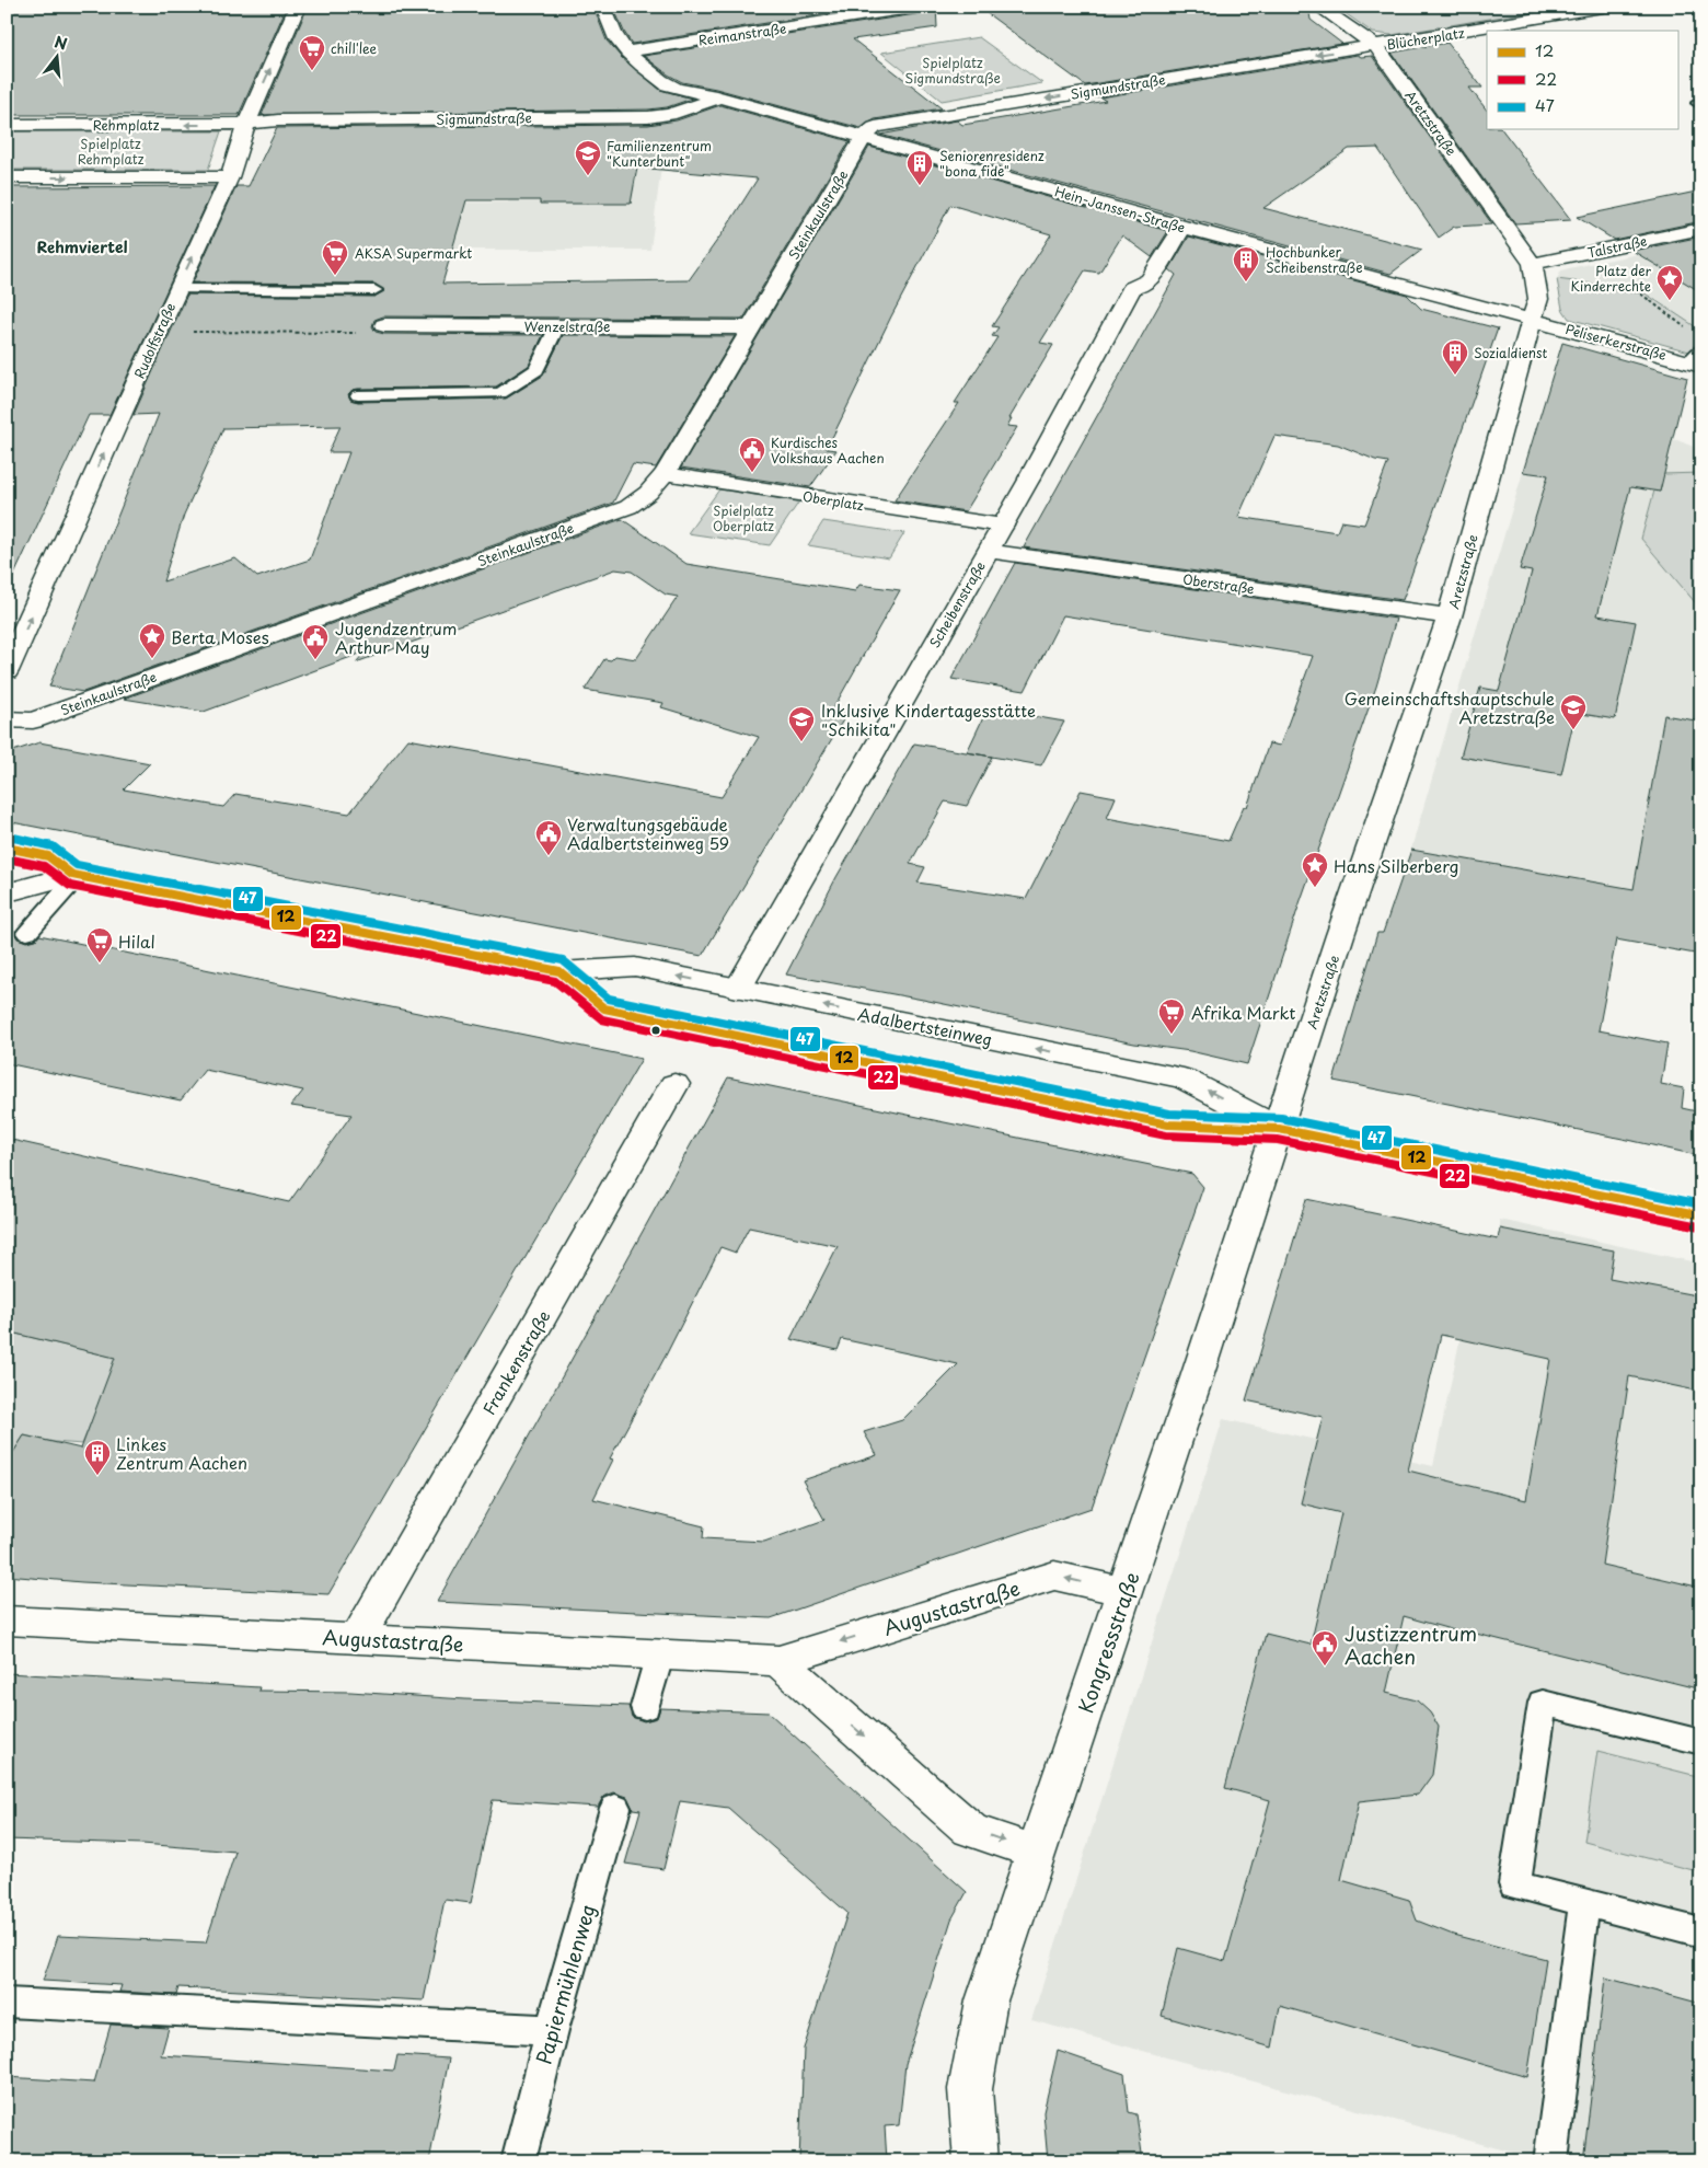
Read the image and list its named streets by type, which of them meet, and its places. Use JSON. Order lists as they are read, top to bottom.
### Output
{
  "streets": {
    "street": [
      "Reimanstraße",
      "Blücherplatz",
      "Sigmundstraße",
      "Aretzstraße",
      "Rehmplatz",
      "Hein-Janssen-Straße",
      "Steinkaulstraße",
      "Talstraße",
      "Wenzelstraße",
      "Rudolfstraße",
      "Peliserkerstraße",
      "Oberplatz",
      "Oberstraße",
      "Scheibenstraße",
      "Adalbertsteinweg",
      "Frankenstraße",
      "Augustastraße",
      "Kongressstraße"
    ],
    "lane": ["Papiermühlenweg"]
  },
  "crossings": [
    ["Reimanstraße", "Hein-Janssen-Straße"],
    ["Blücherplatz", "Sigmundstraße"],
    ["Blücherplatz", "Aretzstraße"],
    ["Sigmundstraße", "Aretzstraße"],
    ["Sigmundstraße", "Rehmplatz"],
    ["Sigmundstraße", "Hein-Janssen-Straße"],
    ["Sigmundstraße", "Steinkaulstraße"],
    ["Sigmundstraße", "Rudolfstraße"],
    ["Aretzstraße", "Hein-Janssen-Straße"],
    ["Aretzstraße", "Talstraße"],
    ["Aretzstraße", "Peliserkerstraße"],
    ["Aretzstraße", "Oberstraße"],
    ["Aretzstraße", "Adalbertsteinweg"],
    ["Aretzstraße", "Kongressstraße"],
    ["Rehmplatz", "Rudolfstraße"],
    ["Hein-Janssen-Straße", "Steinkaulstraße"],
    ["Hein-Janssen-Straße", "Peliserkerstraße"],
    ["Hein-Janssen-Straße", "Scheibenstraße"],
    ["Steinkaulstraße", "Wenzelstraße"],
    ["Steinkaulstraße", "Oberplatz"],
    ["Oberplatz", "Scheibenstraße"],
    ["Oberstraße", "Scheibenstraße"],
    ["Scheibenstraße", "Adalbertsteinweg"],
    ["Adalbertsteinweg", "Kongressstraße"],
    ["Frankenstraße", "Augustastraße"],
    ["Augustastraße", "Kongressstraße"]
  ],
  "one_way": ["Sigmundstraße", "Rudolfstraße"],
  "districts": ["Rehmviertel"],
  "parks": ["Spielplatz Sigmundstraße", "Spielplatz Rehmplatz", "Spielplatz Oberplatz"],
  "places": {
    "supermarket": [
      "chill'lee",
      "AKSA Supermarkt",
      "Hilal",
      "Afrika Markt"
    ],
    "school or university": ["Familienzentrum \"Kunterbunt\"", "Gemeinschaftshauptschule Aretzstraße", "Inklusive Kindertagesstätte \"Schikita\""],
    "building": [
      "Seniorenresidenz \"bona fide\"",
      "Hochbunker Scheibenstraße",
      "Sozialdienst",
      "Linkes Zentrum Aachen"
    ],
    "place": ["Platz der Kinderrechte", "Berta Moses", "Hans Silberberg"],
    "public building": [
      "Kurdisches Volkshaus Aachen",
      "Jugendzentrum Arthur May",
      "Verwaltungsgebäude Adalbertsteinweg 59",
      "Justizzentrum Aachen"
    ]
  },
  "lines": ["transit line 47", "transit line 12", "transit line 22"],
  "legend": ["12", "22", "47"],
  "north": "top"
}
